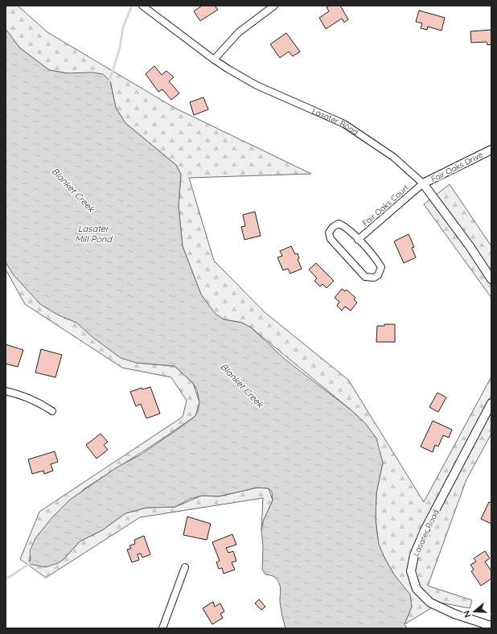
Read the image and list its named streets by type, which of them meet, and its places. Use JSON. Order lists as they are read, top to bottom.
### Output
{
  "streets": {
    "street": ["Lasater Road", "Fair Oaks Drive", "Fair Oaks Court"]
  },
  "crossings": [
    ["Lasater Road", "Fair Oaks Drive"],
    ["Lasater Road", "Fair Oaks Court"],
    ["Fair Oaks Drive", "Fair Oaks Court"]
  ],
  "water": ["Blanket Creek", "Lasater Mill Pond"],
  "north": "left"
}
